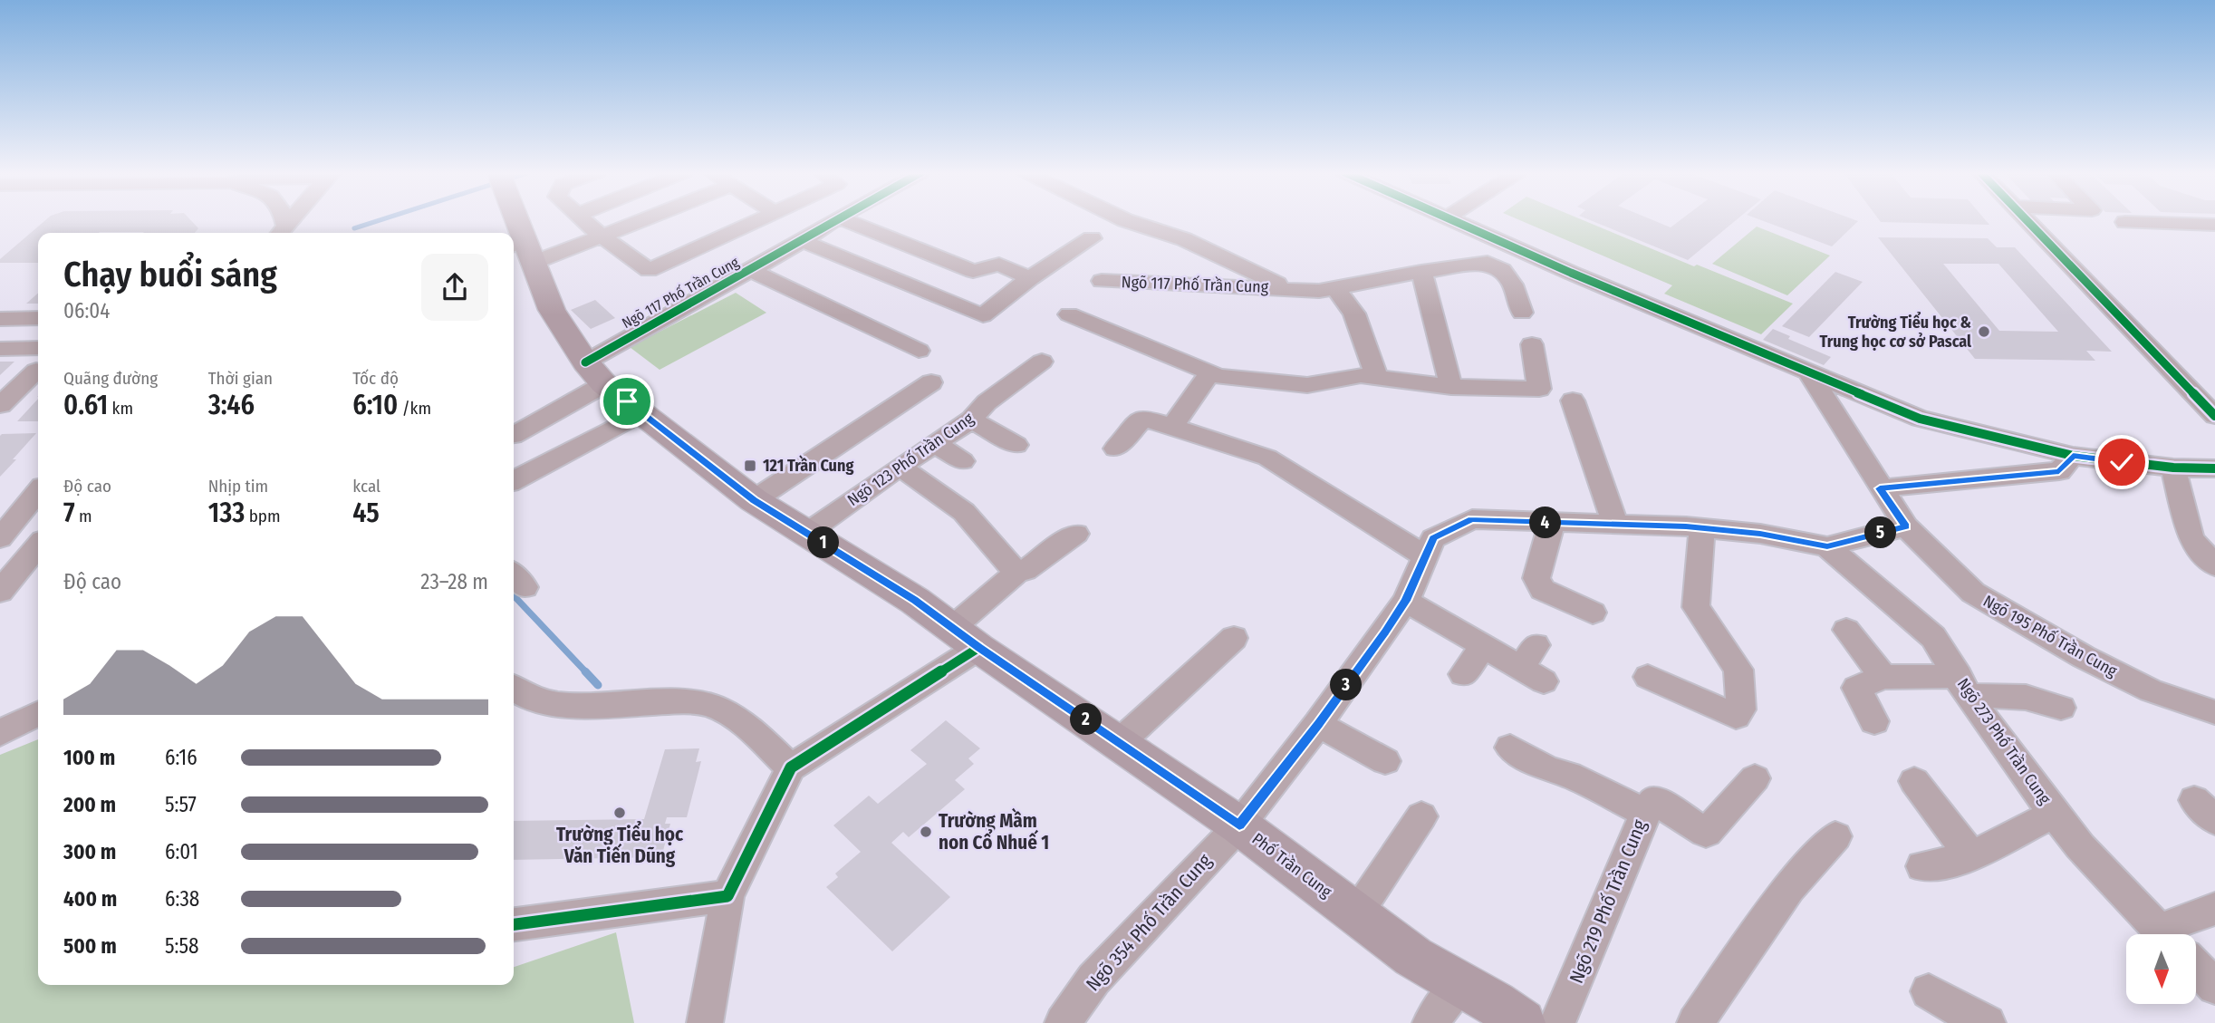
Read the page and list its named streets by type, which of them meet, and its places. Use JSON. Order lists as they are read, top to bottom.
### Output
{
  "streets": {
    "main road": ["Phố Trần Cung"],
    "street": [
      "Ngõ 117 Phố Trần Cung",
      "Ngõ 123 Phố Trần Cung",
      "Ngõ 195 Phố Trần Cung",
      "Ngõ 273 Phố Trần Cung",
      "Ngõ 219 Phố Trần Cung",
      "Ngõ 354 Phố Trần Cung"
    ]
  },
  "crossings": [
    ["Ngõ 117 Phố Trần Cung", "Phố Trần Cung"],
    ["Ngõ 123 Phố Trần Cung", "Phố Trần Cung"],
    ["Phố Trần Cung", "Ngõ 354 Phố Trần Cung"]
  ],
  "places": {
    "other": ["Trường Tiểu học & Trung học cơ sở Pascal", "Trường Tiểu học Văn Tiến Dũng", "Trường Mầm non Cổ Nhuế 1"],
    "transit": ["121 Trần Cung"]
  },
  "north": "bottom",
  "page": {
    "heading": ["Chạy buổi sáng", "06:04"],
    "stats": [
      ["Quãng đường", "0.61 km"],
      ["Thời gian", "3:46"],
      ["Tốc độ", "6:10 /km"],
      ["Độ cao", "7 m"],
      ["Nhịp tim", "133 bpm"],
      ["kcal", "45"]
    ],
    "pins": [
      "4",
      "5",
      "1",
      "3",
      "2"
    ],
    "chart": ["Độ cao", "23–28 m"],
    "list": [
      {
        "name": "100 m",
        "note": "6:16"
      },
      {
        "name": "200 m",
        "note": "5:57"
      },
      {
        "name": "300 m",
        "note": "6:01"
      },
      {
        "name": "400 m",
        "note": "6:38"
      },
      {
        "name": "500 m",
        "note": "5:58"
      }
    ]
  }
}
